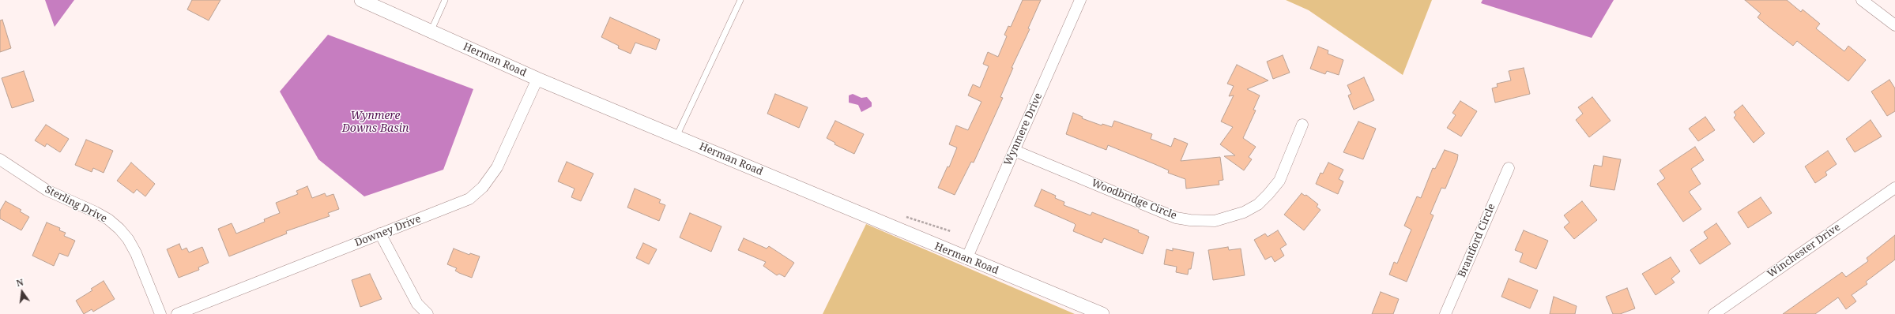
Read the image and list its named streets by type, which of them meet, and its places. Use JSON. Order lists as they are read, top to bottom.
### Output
{
  "streets": {
    "street": [
      "Herman Road",
      "Wynmere Drive",
      "Woodbridge Circle",
      "Sterling Drive",
      "Downey Drive",
      "Brantford Circle",
      "Winchester Drive"
    ]
  },
  "crossings": [
    ["Herman Road", "Wynmere Drive"],
    ["Herman Road", "Downey Drive"],
    ["Wynmere Drive", "Woodbridge Circle"]
  ],
  "water": ["Wynmere Downs Basin"],
  "north": "top"
}
